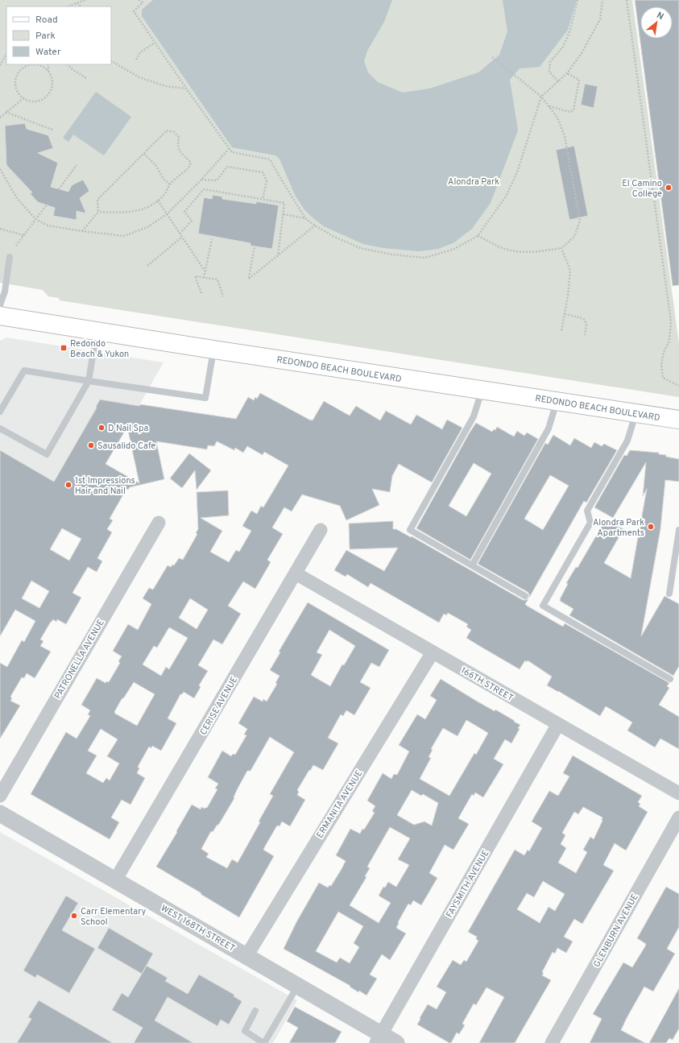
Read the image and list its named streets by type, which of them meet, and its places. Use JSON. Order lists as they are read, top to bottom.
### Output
{
  "streets": {
    "main road": ["REDONDO BEACH BOULEVARD"],
    "street": [
      "PATRONELLA AVENUE",
      "166TH STREET",
      "CERISE AVENUE",
      "ERMANITA AVENUE",
      "FAYSMITH AVENUE",
      "WEST 168TH STREET",
      "GLENBURN AVENUE"
    ]
  },
  "crossings": [
    ["166TH STREET", "CERISE AVENUE"],
    ["166TH STREET", "ERMANITA AVENUE"],
    ["166TH STREET", "FAYSMITH AVENUE"],
    ["CERISE AVENUE", "WEST 168TH STREET"],
    ["ERMANITA AVENUE", "WEST 168TH STREET"],
    ["FAYSMITH AVENUE", "WEST 168TH STREET"]
  ],
  "parks": ["Alondra Park"],
  "places": {
    "other": [
      "El Camino College",
      "D Nail Spa",
      "Sausalido Cafe",
      "1st Impressions Hair and Nail",
      "Alondra Park Apartments",
      "Carr Elementary School"
    ],
    "transit": ["Redondo Beach & Yukon"]
  },
  "legend": ["Road", "Park", "Water"],
  "north": "top right"
}
